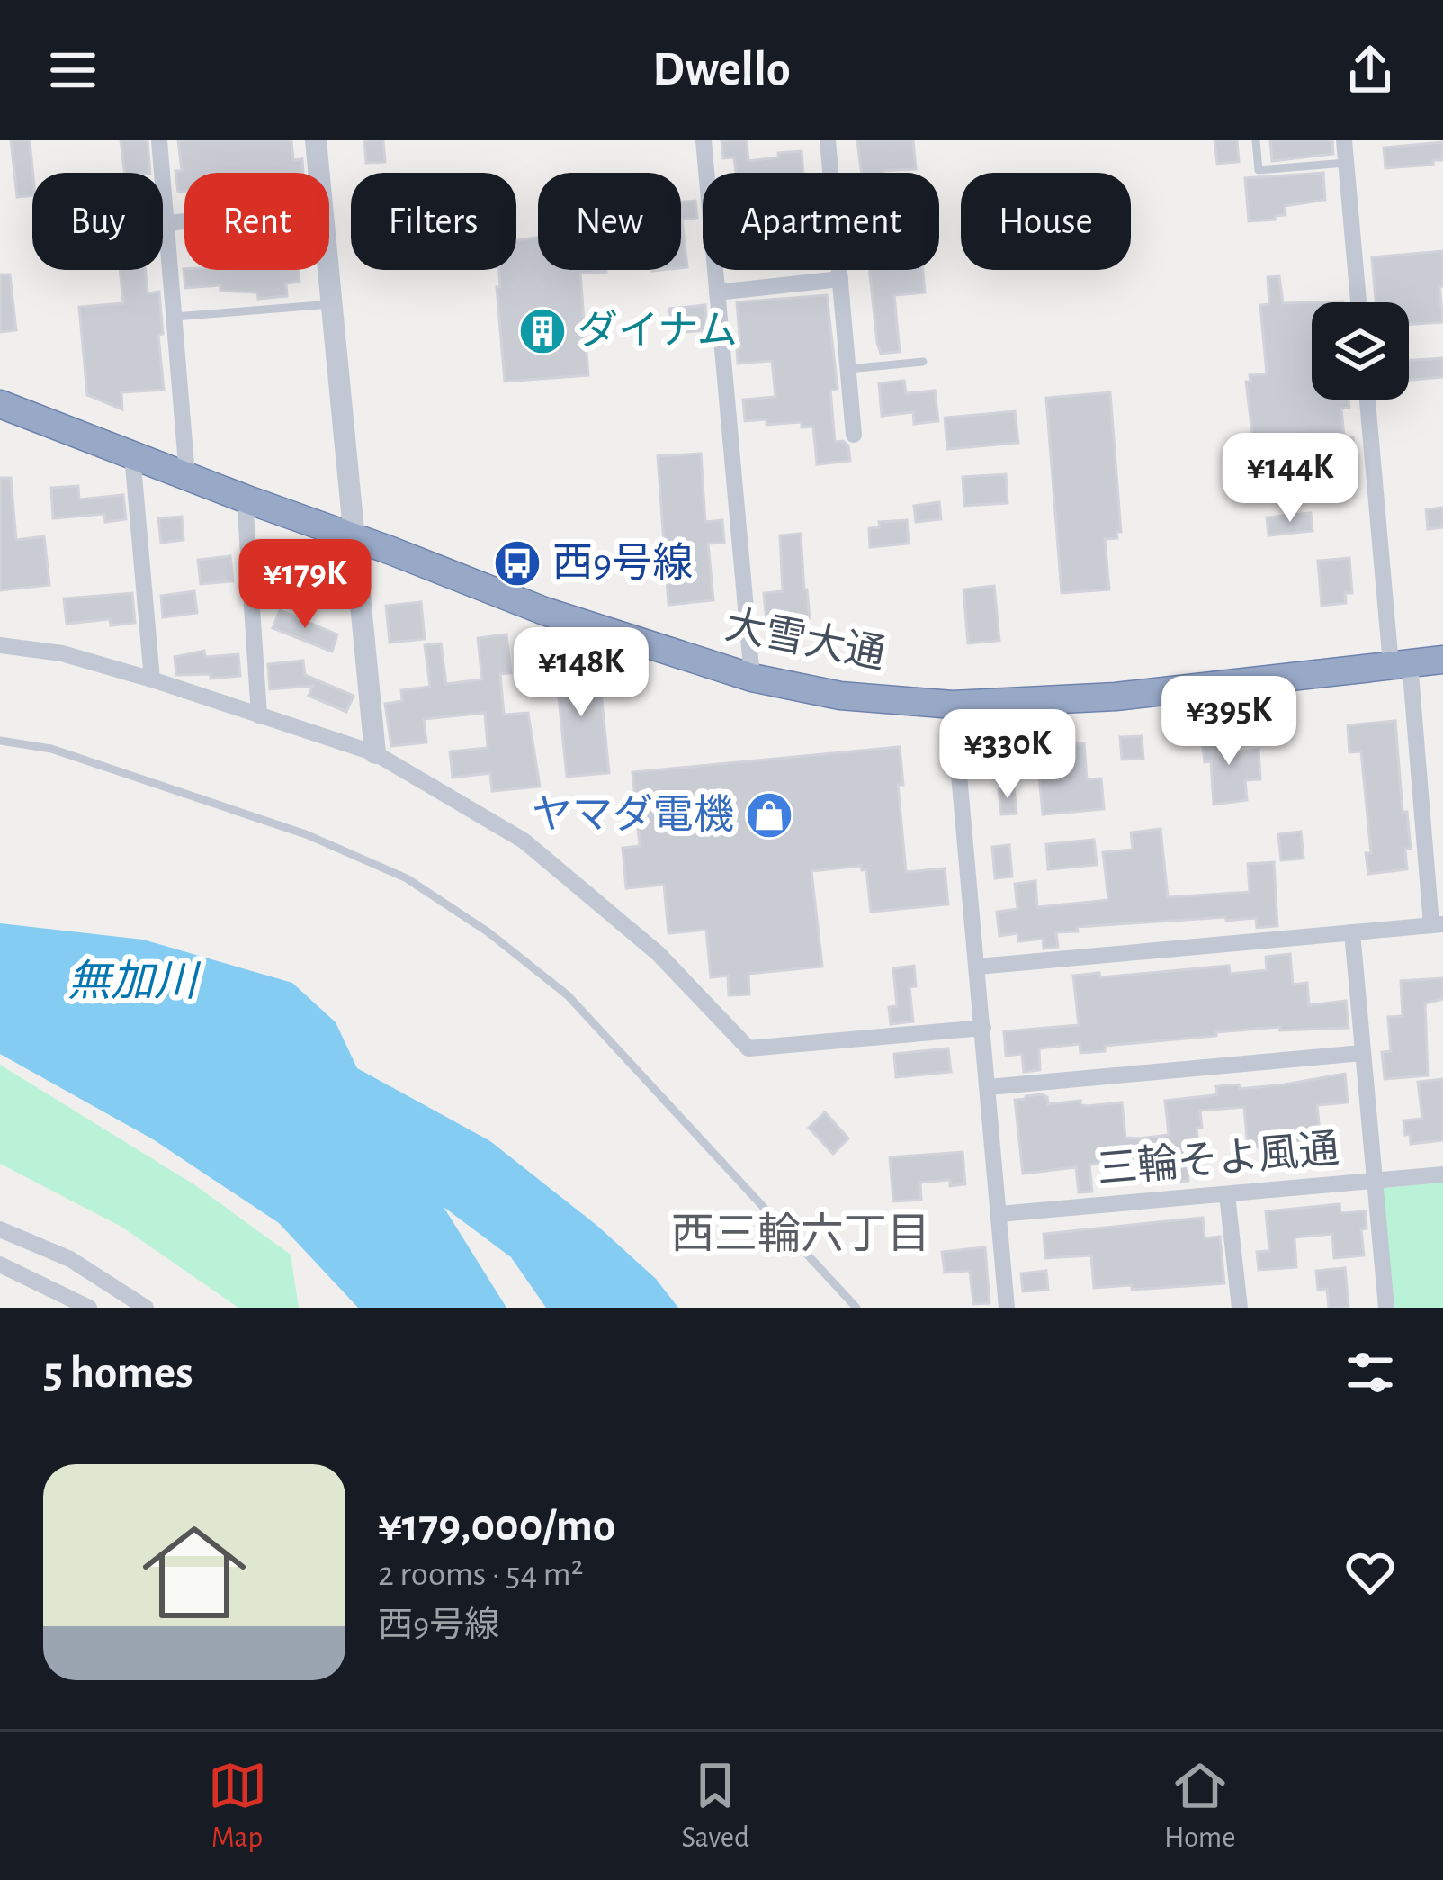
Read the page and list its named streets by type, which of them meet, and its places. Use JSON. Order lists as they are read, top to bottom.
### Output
{
  "streets": {
    "highway": ["大雪大通"],
    "street": ["三輪そよ風通"]
  },
  "districts": ["西三輪六丁目"],
  "water": ["無加川"],
  "places": {
    "building": ["ダイナム"],
    "bus stop": ["西9号線"],
    "shop": ["ヤマダ電機"]
  },
  "page": {
    "header": "Dwello",
    "chip": [
      "Buy",
      "Rent",
      "Filters",
      "New",
      "Apartment",
      "House"
    ],
    "price": [
      "¥144K",
      "¥179K",
      "¥148K",
      "¥395K",
      "¥330K"
    ],
    "heading": "5 homes",
    "list": [
      {
        "name": "¥179,000/mo",
        "note": "2 rooms · 54 m² · 西9号線"
      }
    ],
    "tabs": ["Map", "Saved", "Home"]
  }
}
